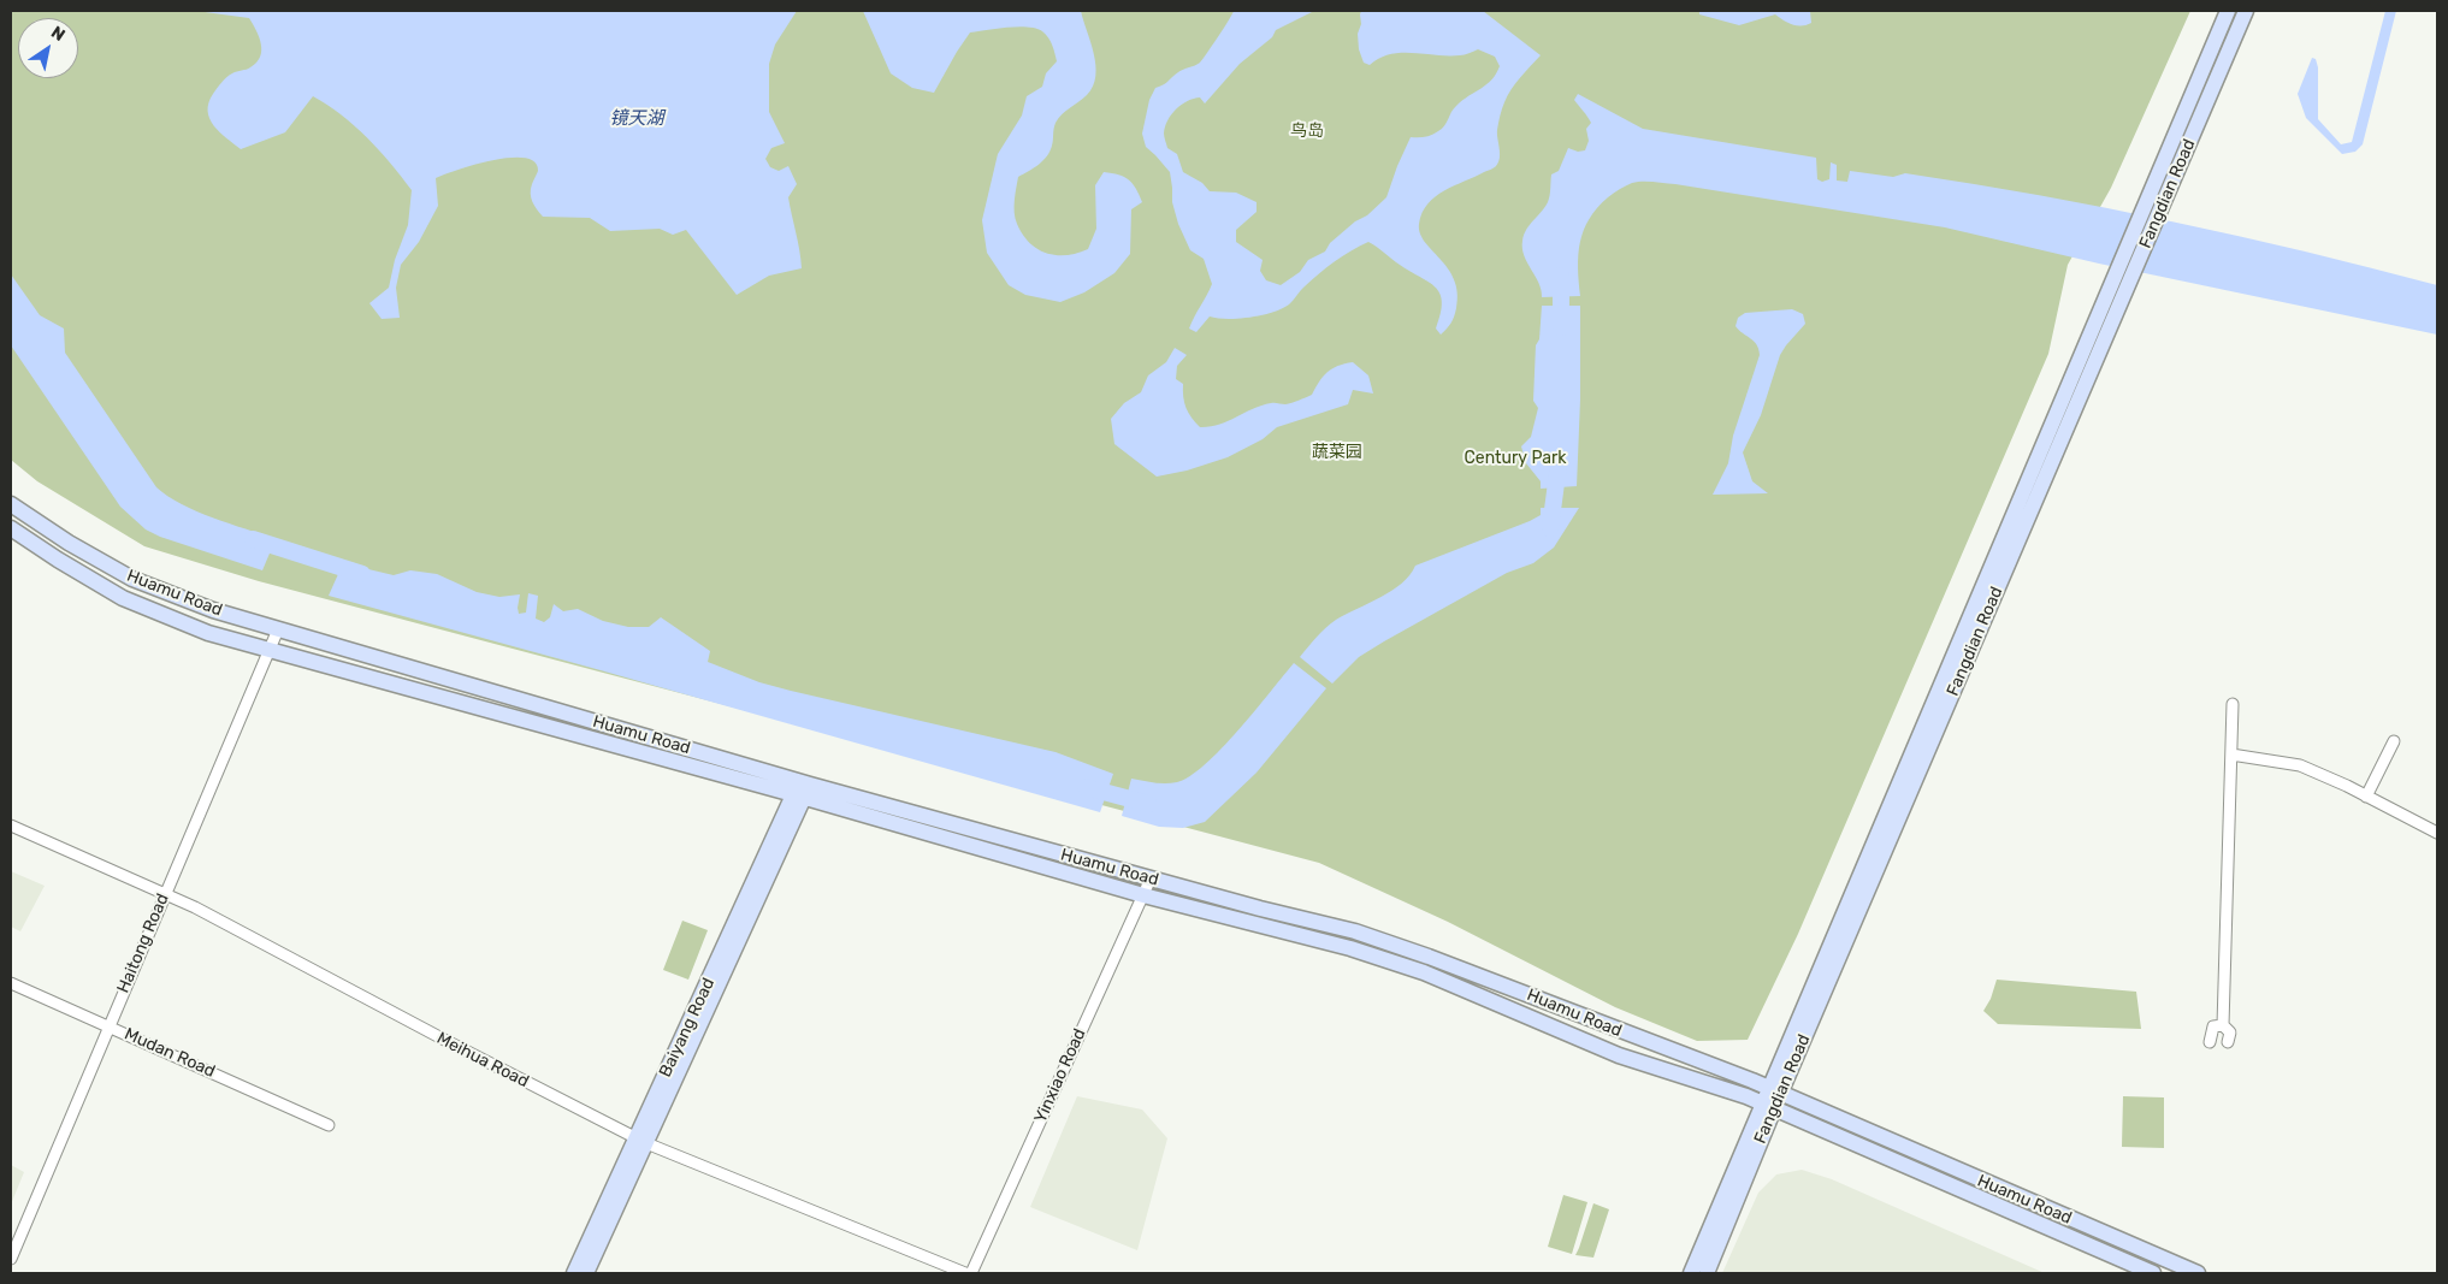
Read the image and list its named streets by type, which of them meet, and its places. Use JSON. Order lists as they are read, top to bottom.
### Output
{
  "streets": {
    "main road": ["Fangdian Road", "Huamu Road", "Baiyang Road"],
    "street": [
      "Haitong Road",
      "Mudan Road",
      "Meihua Road",
      "Yinxiao Road"
    ]
  },
  "crossings": [
    ["Fangdian Road", "Huamu Road"],
    ["Huamu Road", "Haitong Road"],
    ["Huamu Road", "Baiyang Road"],
    ["Huamu Road", "Yinxiao Road"],
    ["Haitong Road", "Mudan Road"],
    ["Haitong Road", "Meihua Road"],
    ["Baiyang Road", "Meihua Road"]
  ],
  "water": ["镜天湖"],
  "parks": ["鸟岛", "蔬菜园", "Century Park"],
  "north": "top right"
}
